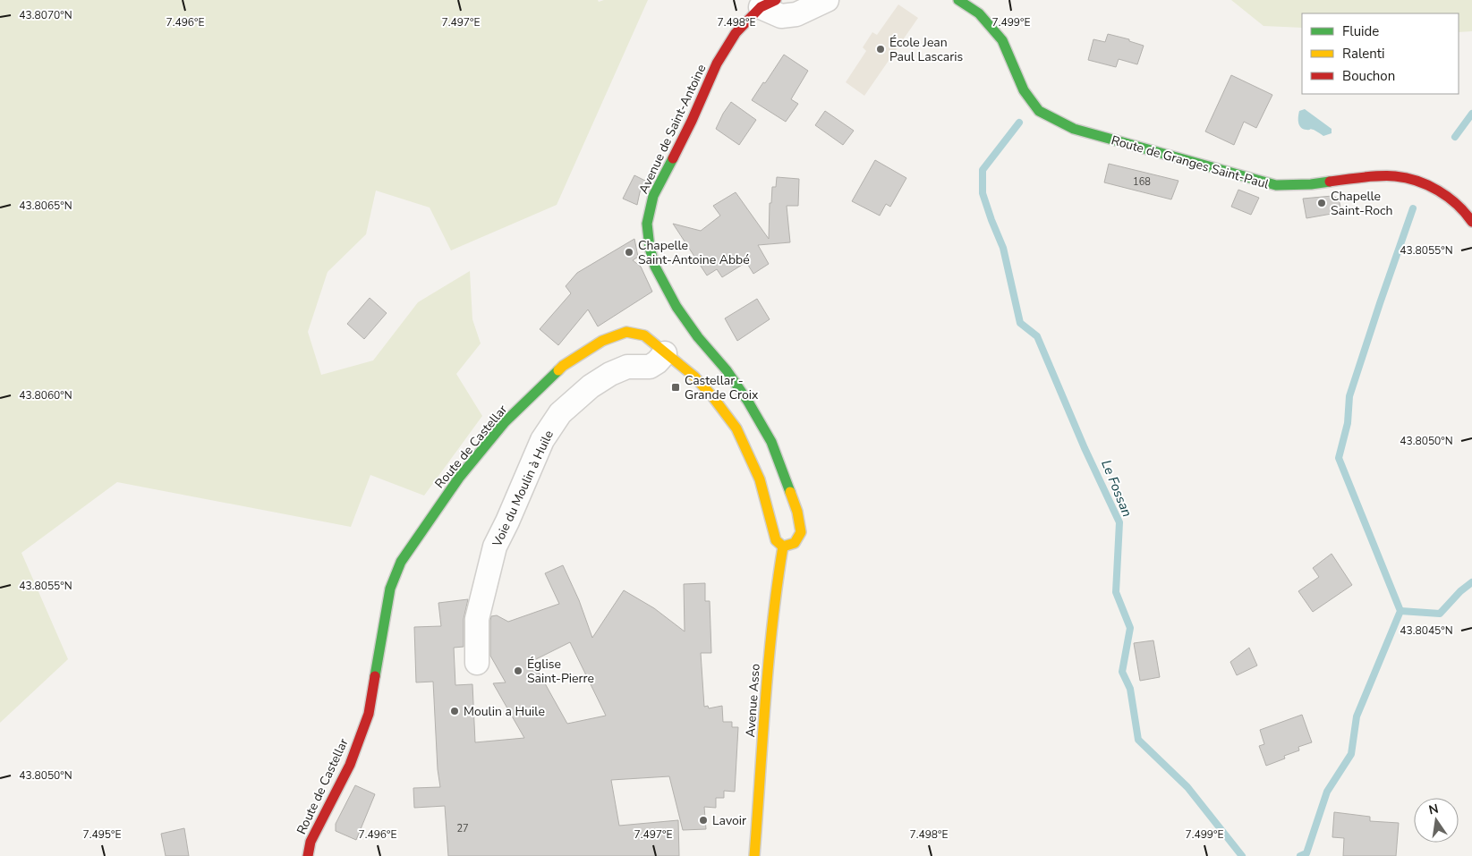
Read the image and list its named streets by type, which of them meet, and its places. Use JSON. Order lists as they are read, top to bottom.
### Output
{
  "streets": {
    "street": [
      "Avenue de Saint-Antoine",
      "Route de Granges Saint-Paul",
      "Route de Castellar",
      "Voie du Moulin à Huile",
      "Avenue Asso"
    ]
  },
  "crossings": [
    ["Avenue de Saint-Antoine", "Route de Castellar"],
    ["Avenue de Saint-Antoine", "Avenue Asso"],
    ["Route de Castellar", "Voie du Moulin à Huile"],
    ["Route de Castellar", "Avenue Asso"]
  ],
  "water": ["Le Fossan"],
  "places": {
    "other": [
      "École Jean Paul Lascaris",
      "Chapelle Saint-Roch",
      "Chapelle Saint-Antoine Abbé",
      "Église Saint-Pierre",
      "Moulin a Huile",
      "Lavoir"
    ],
    "transit": ["Castellar - Grande Croix"]
  },
  "house_numbers": ["168", "27"],
  "legend": ["Fluide", "Ralenti", "Bouchon"],
  "north": "top",
  "coordinates": [
    "43.8070°N",
    "7.496°E",
    "7.497°E",
    "7.498°E",
    "7.499°E",
    "43.8065°N",
    "43.8055°N",
    "43.8060°N",
    "43.8050°N",
    "43.8045°N",
    "7.495°E"
  ]
}
